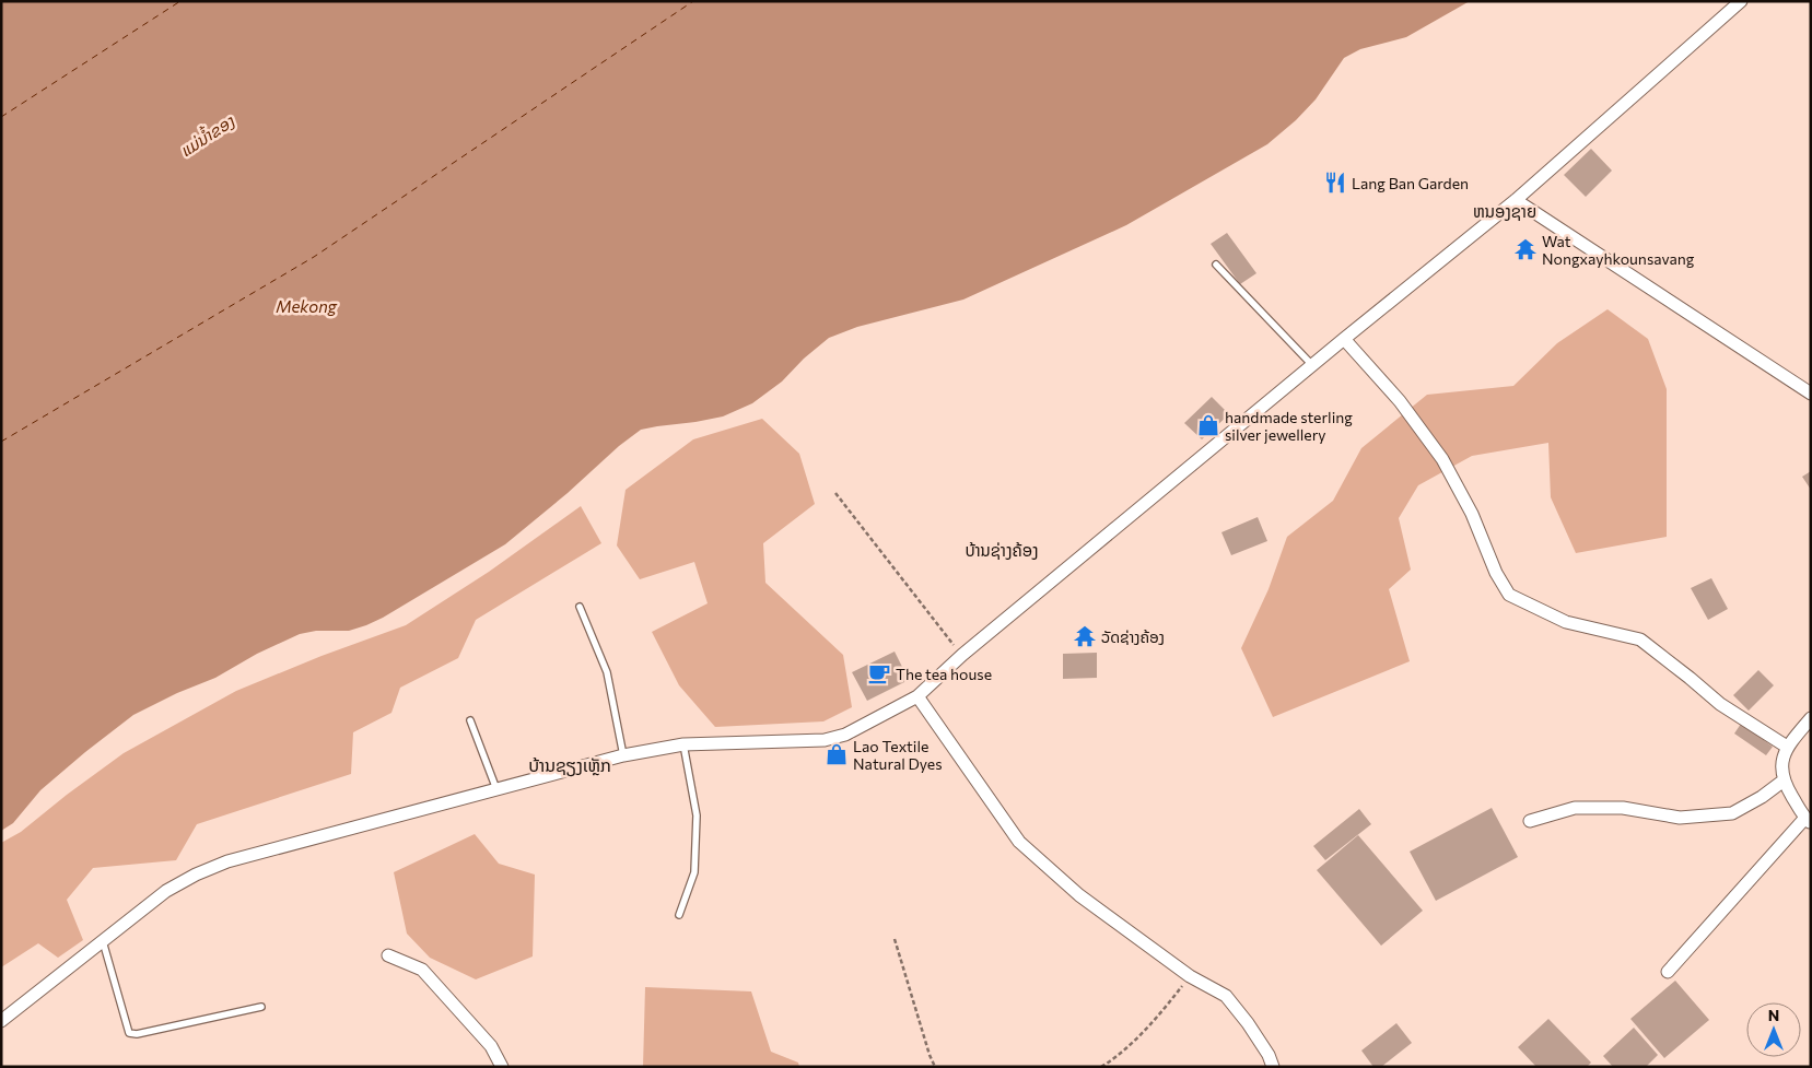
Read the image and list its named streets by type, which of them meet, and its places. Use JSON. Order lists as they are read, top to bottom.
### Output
{
  "districts": ["ຫນອງຊາຍ", "ບ້ານຊ່າງຄ້ອງ", "ບ້ານຊຽງເຫຼັກ"],
  "water": ["ແມ່ນ້ຳຂອງ", "Mekong"],
  "places": {
    "restaurant": ["Lang Ban Garden"],
    "temple": ["Wat Nongxayhkounsavang", "ວັດຊ່າງຄ້ອງ"],
    "shop": ["handmade sterling silver jewellery", "Lao Textile Natural Dyes"],
    "cafe": ["The tea house"]
  },
  "north": "top"
}
